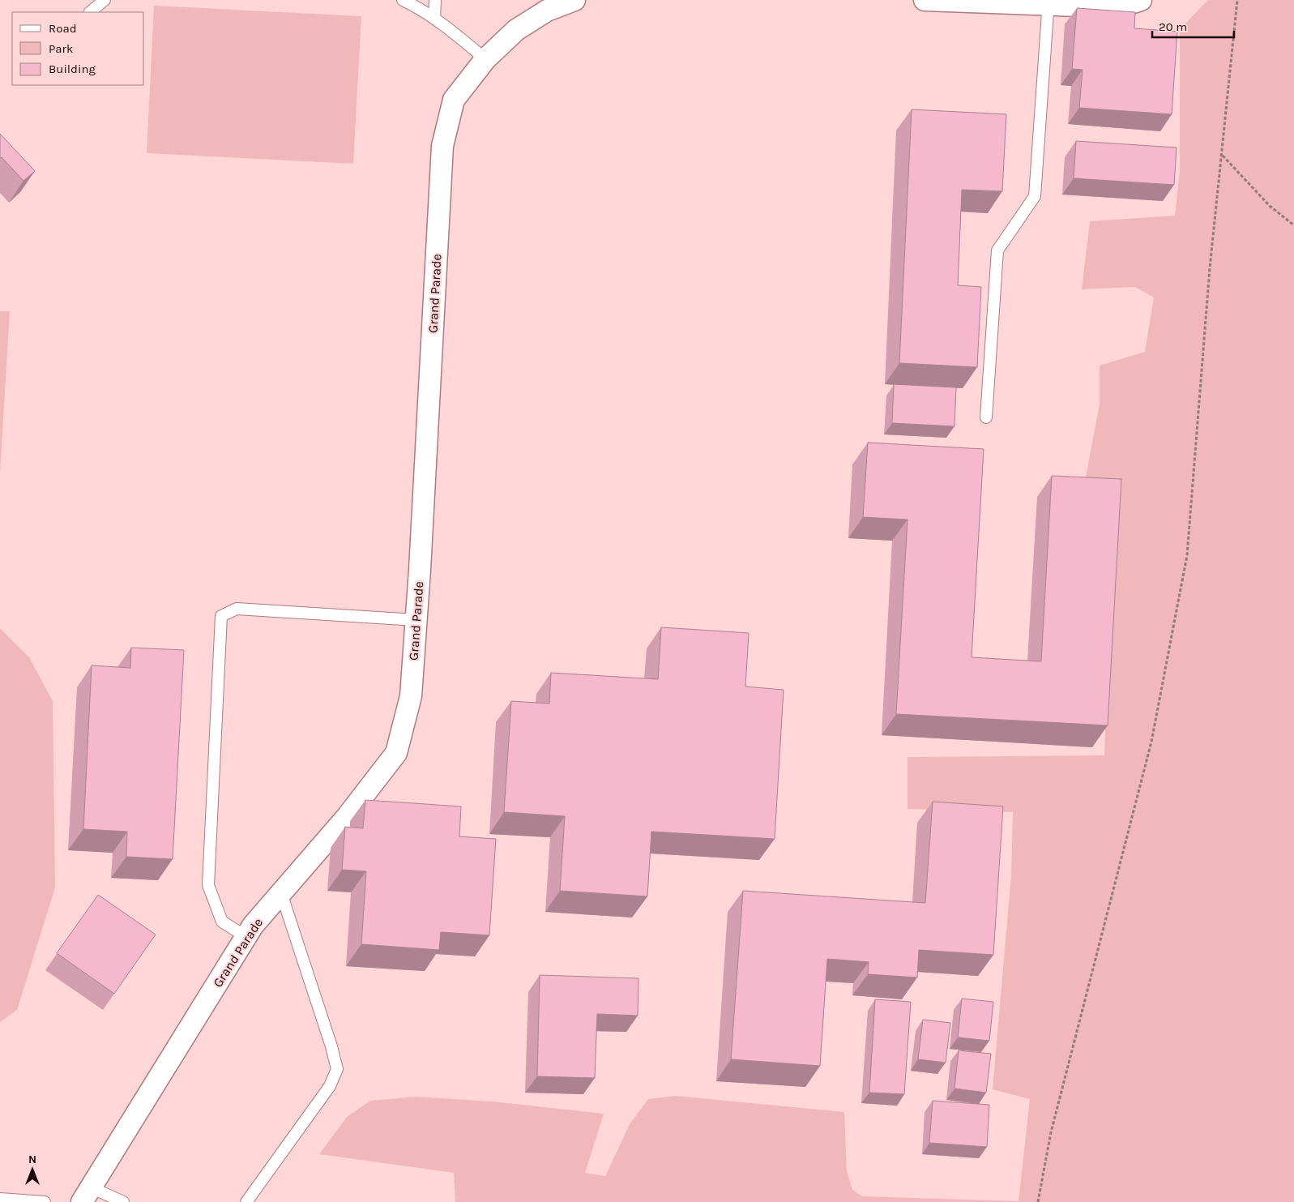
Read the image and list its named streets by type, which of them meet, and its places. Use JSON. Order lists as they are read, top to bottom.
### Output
{
  "streets": {
    "street": ["Grand Parade"]
  },
  "legend": ["Road", "Park", "Building"],
  "scale_bar": "20 m",
  "north": "top"
}
